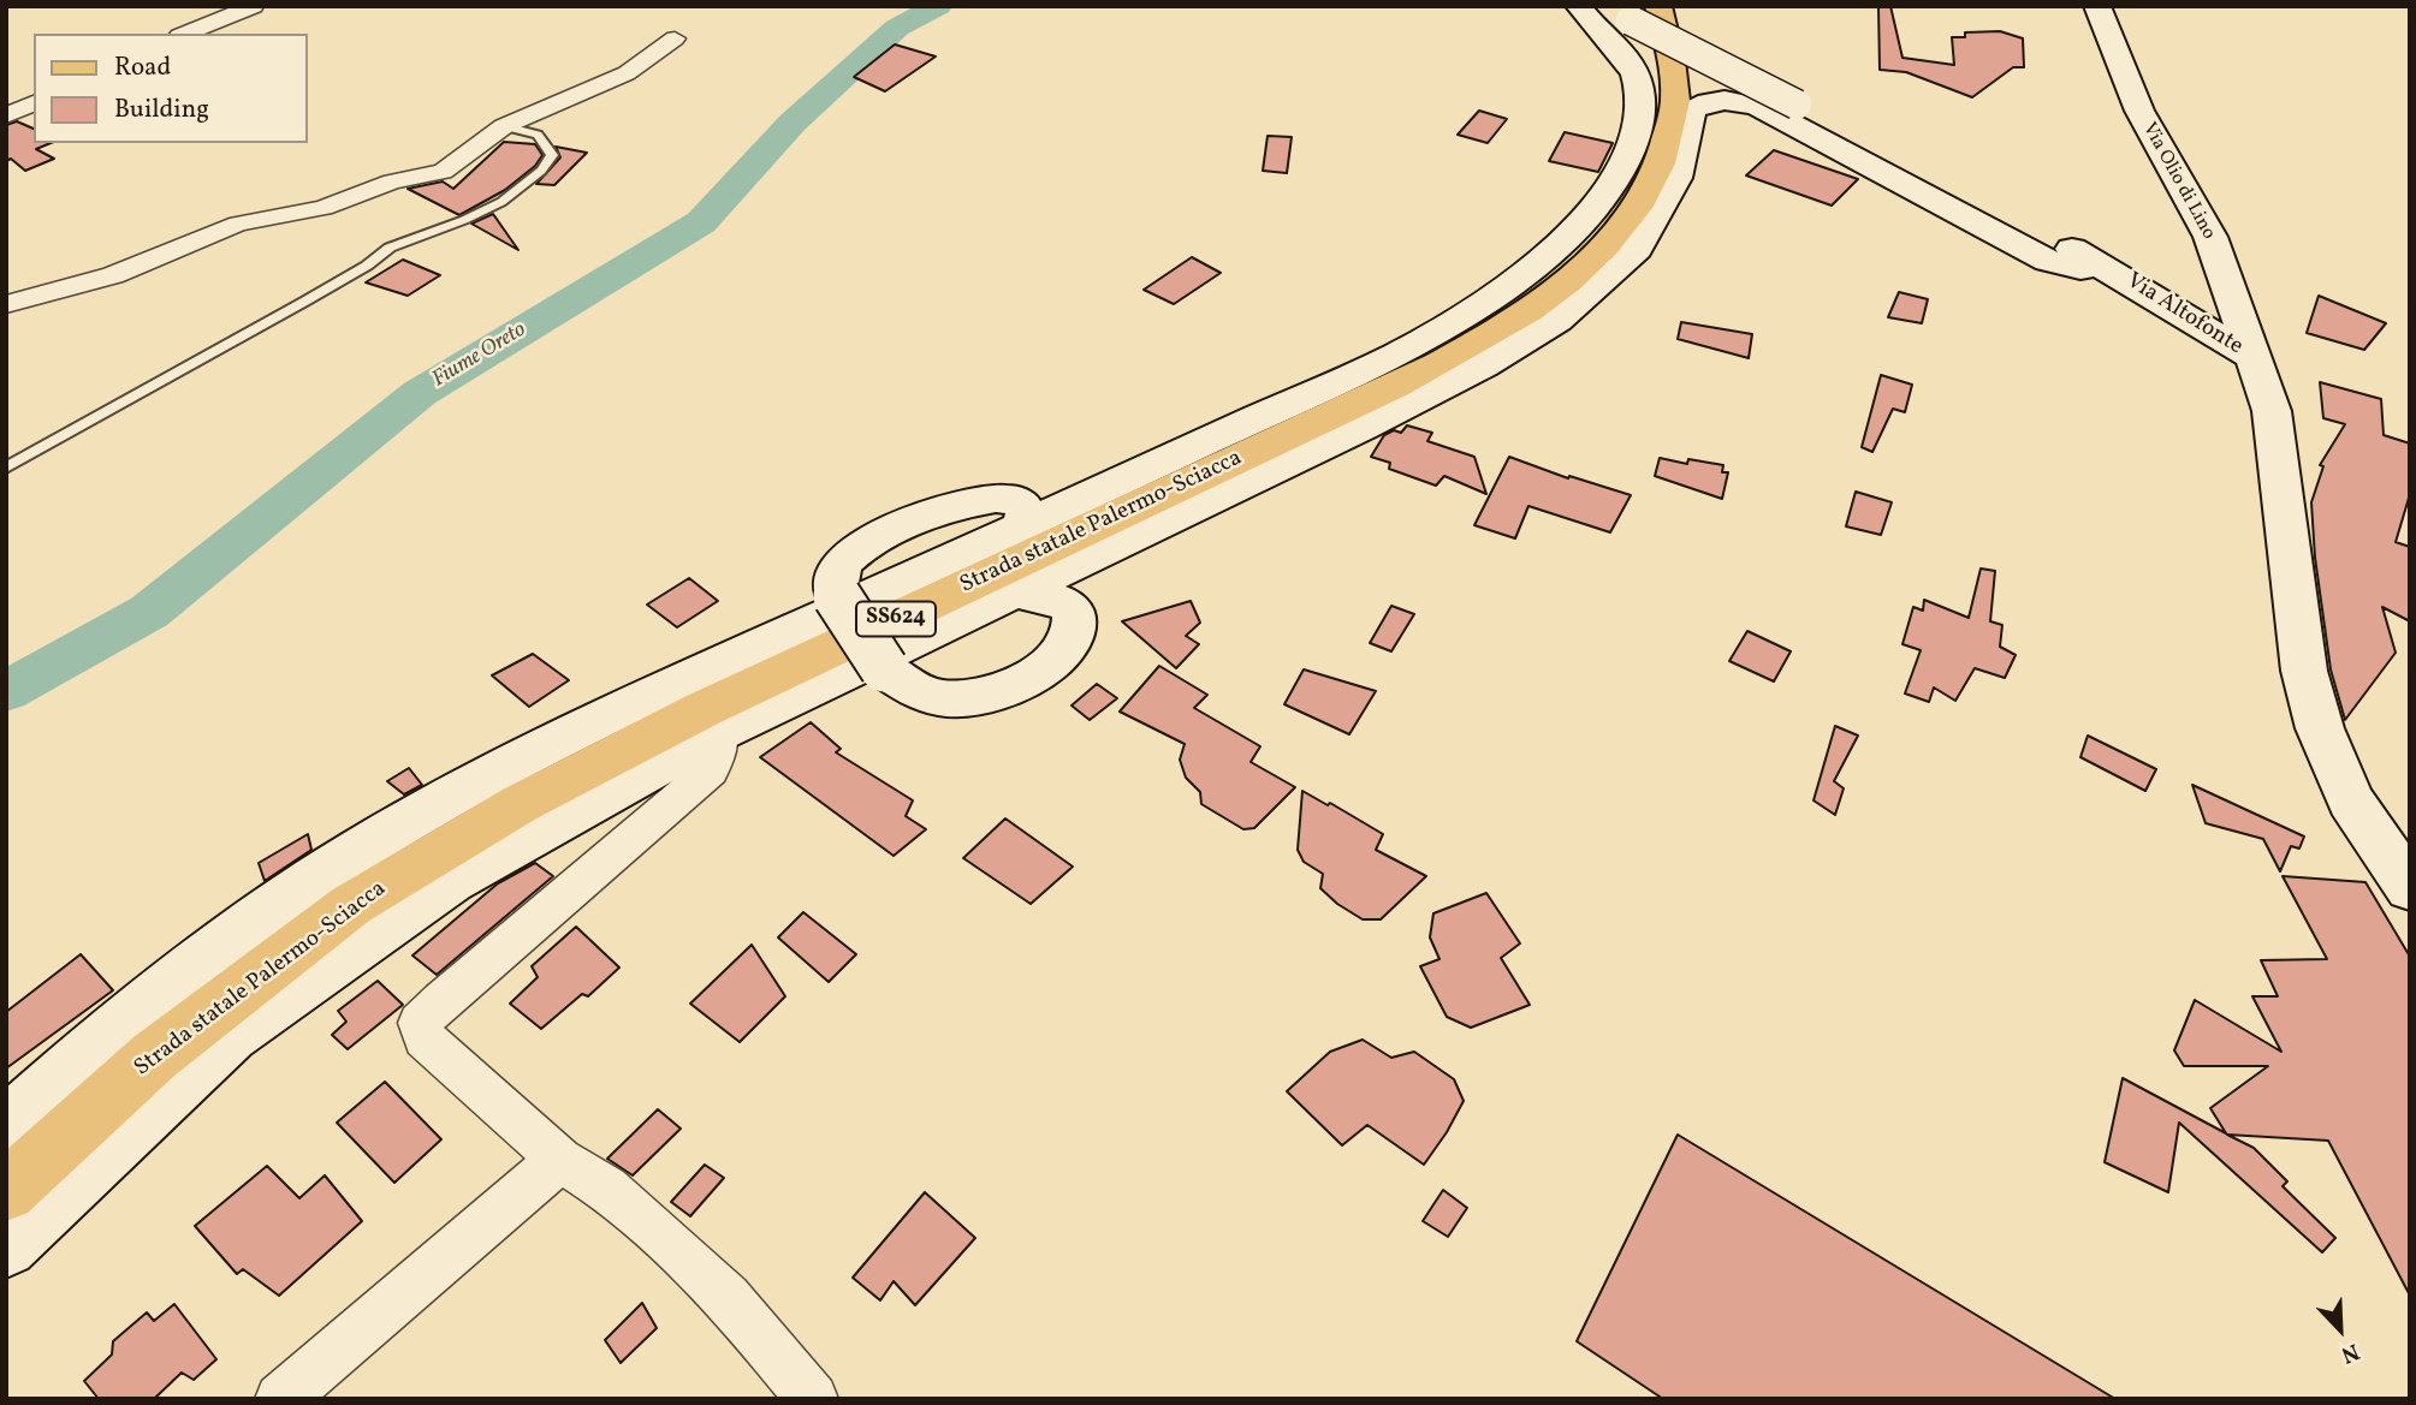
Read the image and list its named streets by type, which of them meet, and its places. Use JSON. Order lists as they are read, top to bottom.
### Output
{
  "streets": {
    "main road": [
      "Via Olio di Lino",
      "Via Altofonte",
      "Strada statale Palermo-Sciacca",
      "SS624"
    ]
  },
  "crossings": [
    ["Via Olio di Lino", "Via Altofonte"],
    ["Via Altofonte", "Strada statale Palermo-Sciacca"]
  ],
  "water": ["Fiume Oreto"],
  "legend": ["Road", "Building"],
  "north": "bottom right"
}
